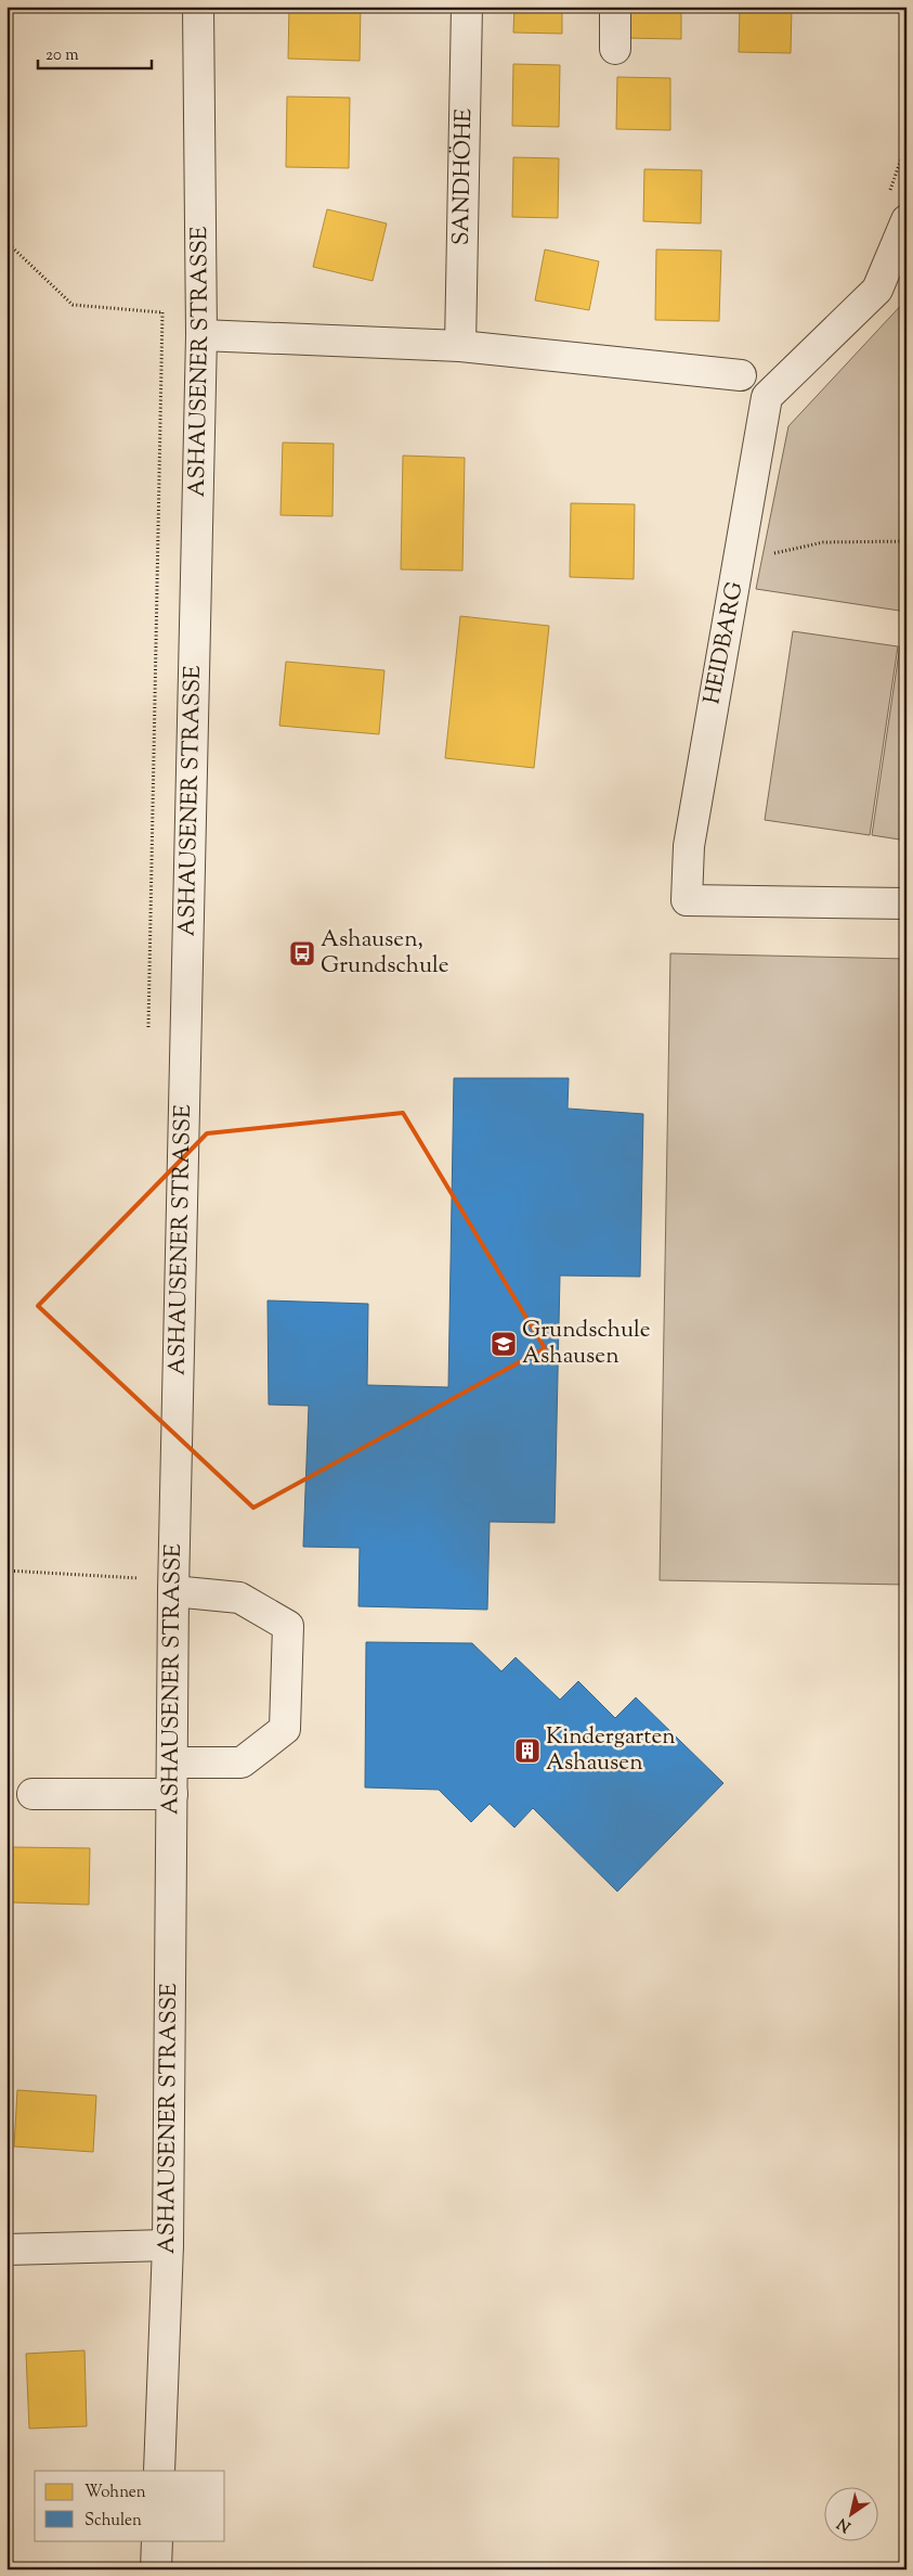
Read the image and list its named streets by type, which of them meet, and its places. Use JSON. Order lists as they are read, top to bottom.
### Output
{
  "streets": {
    "street": ["SANDHÖHE", "ASHAUSENER STRASSE", "HEIDBARG"]
  },
  "places": {
    "bus stop": ["Ashausen, Grundschule"],
    "school or university": ["Grundschule Ashausen"],
    "building": ["Kindergarten Ashausen"]
  },
  "legend": ["Wohnen", "Schulen"],
  "scale_bar": "20 m",
  "north": "bottom left"
}
